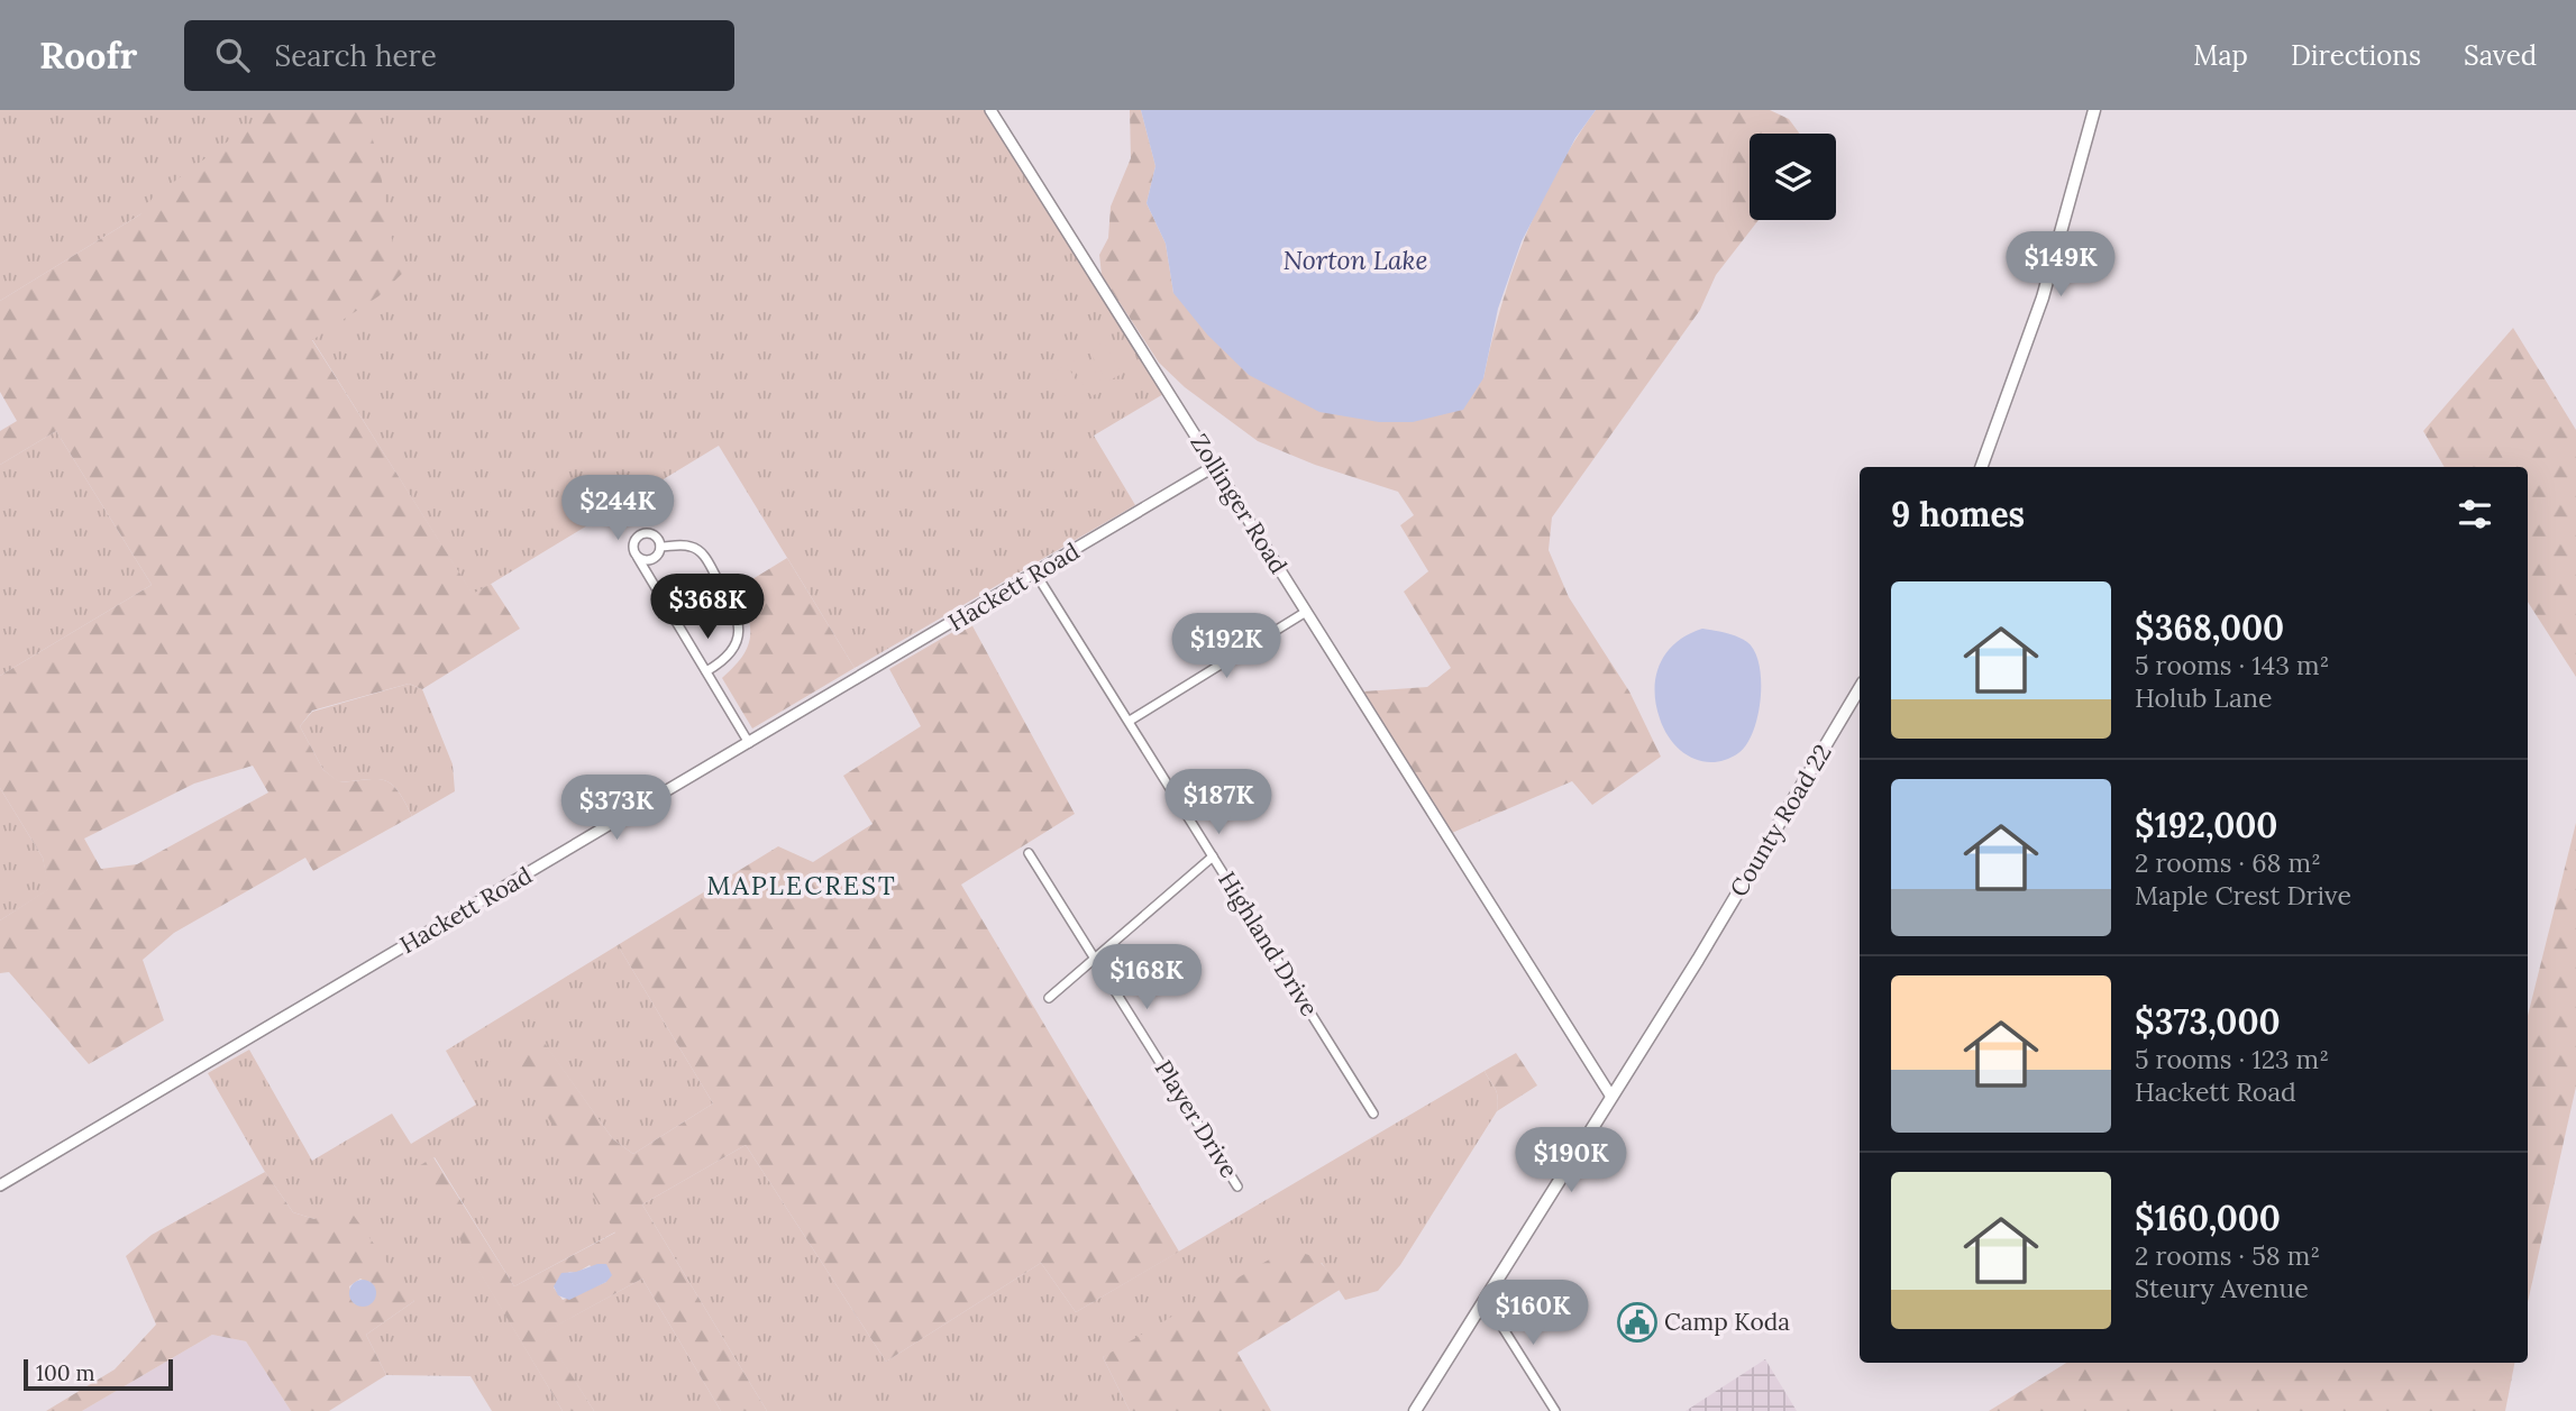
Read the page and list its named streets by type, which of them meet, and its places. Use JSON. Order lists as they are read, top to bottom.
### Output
{
  "streets": {
    "main road": ["County Road 22"],
    "street": [
      "Zollinger Road",
      "Hackett Road",
      "Highland Drive",
      "Player Drive"
    ]
  },
  "crossings": [
    ["Zollinger Road", "Hackett Road"],
    ["Zollinger Road", "County Road 22"],
    ["Hackett Road", "Highland Drive"]
  ],
  "districts": ["MAPLECREST"],
  "water": ["Norton Lake"],
  "places": {
    "public building": ["Camp Koda"]
  },
  "scale_bar": "100 m",
  "page": {
    "header": "Roofr",
    "search": "Search here",
    "nav": ["Map", "Directions", "Saved"],
    "price": [
      "$149K",
      "$244K",
      "$368K",
      "$192K",
      "$187K",
      "$373K",
      "$168K",
      "$190K",
      "$160K"
    ],
    "heading": "9 homes",
    "list": [
      {
        "name": "$368,000",
        "note": "5 rooms · 143 m² · Holub Lane"
      },
      {
        "name": "$192,000",
        "note": "2 rooms · 68 m² · Maple Crest Drive"
      },
      {
        "name": "$373,000",
        "note": "5 rooms · 123 m² · Hackett Road"
      },
      {
        "name": "$160,000",
        "note": "2 rooms · 58 m² · Steury Avenue"
      }
    ],
    "scale": "100 m"
  }
}
